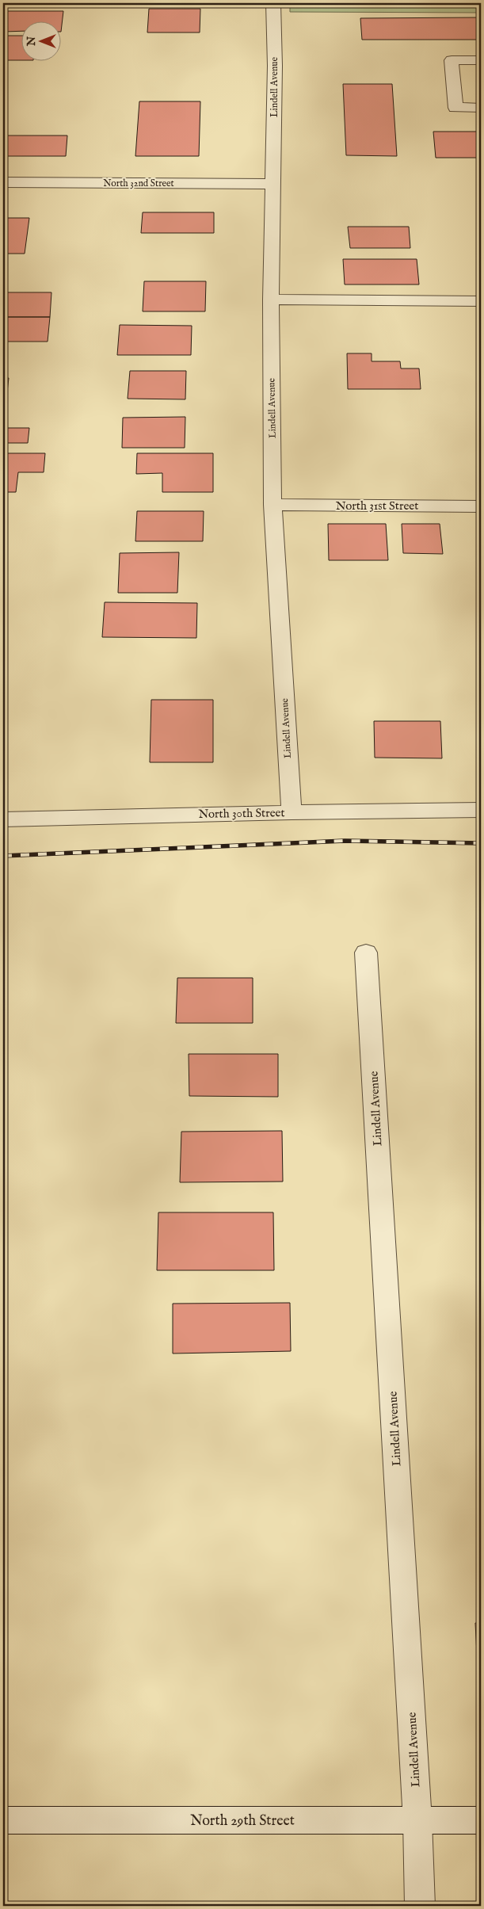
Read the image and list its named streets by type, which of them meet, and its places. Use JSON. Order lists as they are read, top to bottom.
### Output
{
  "streets": {
    "street": [
      "Lindell Avenue",
      "North 32nd Street",
      "North 31st Street",
      "North 30th Street",
      "North 29th Street"
    ]
  },
  "crossings": [
    ["Lindell Avenue", "North 32nd Street"],
    ["Lindell Avenue", "North 31st Street"],
    ["Lindell Avenue", "North 30th Street"],
    ["Lindell Avenue", "North 29th Street"]
  ],
  "north": "left"
}
